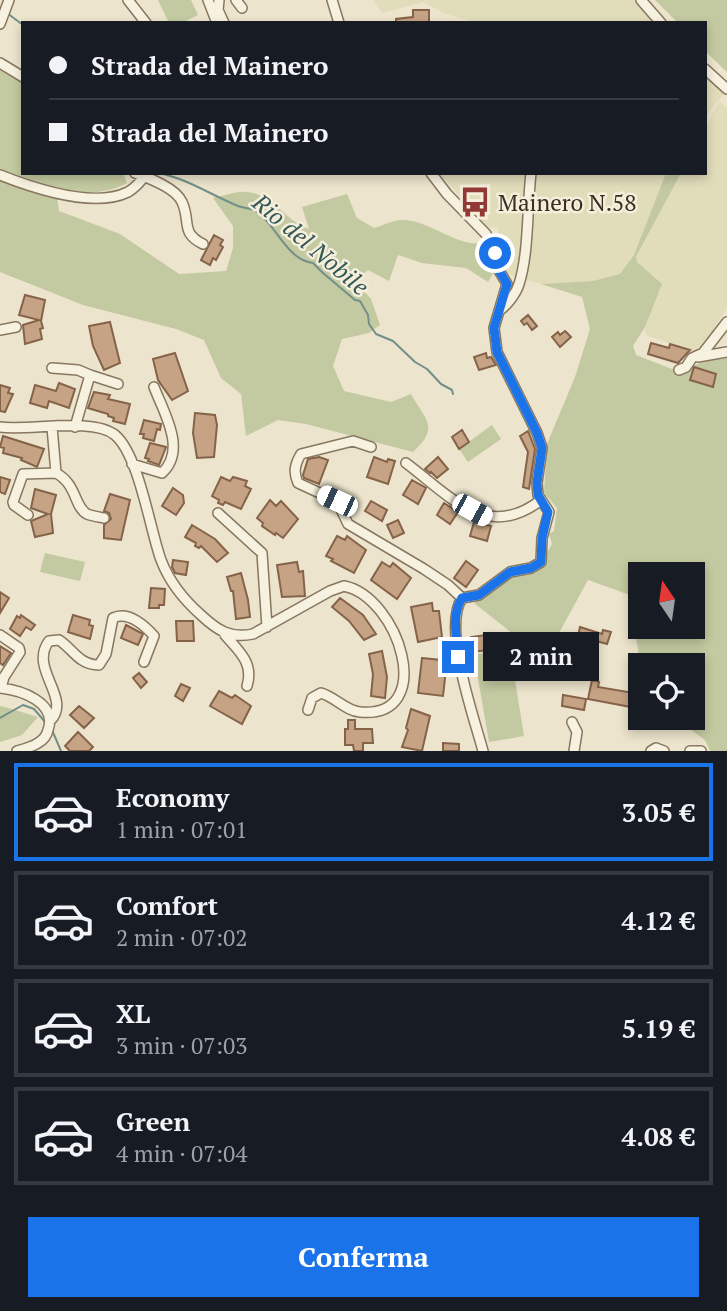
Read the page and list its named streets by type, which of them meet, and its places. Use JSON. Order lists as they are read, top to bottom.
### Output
{
  "water": ["Rio del Nobile"],
  "places": {
    "bus stop": ["Mainero N.58"]
  },
  "north": "top",
  "page": {
    "banner": ["Strada del Mainero", "Strada del Mainero"],
    "bubble": "2 min",
    "list": [
      {
        "name": "Economy",
        "note": "1 min · 07:01",
        "value": "3.05 €"
      },
      {
        "name": "Comfort",
        "note": "2 min · 07:02",
        "value": "4.12 €"
      },
      {
        "name": "XL",
        "note": "3 min · 07:03",
        "value": "5.19 €"
      },
      {
        "name": "Green",
        "note": "4 min · 07:04",
        "value": "4.08 €"
      }
    ],
    "buttons": "Conferma"
  }
}
